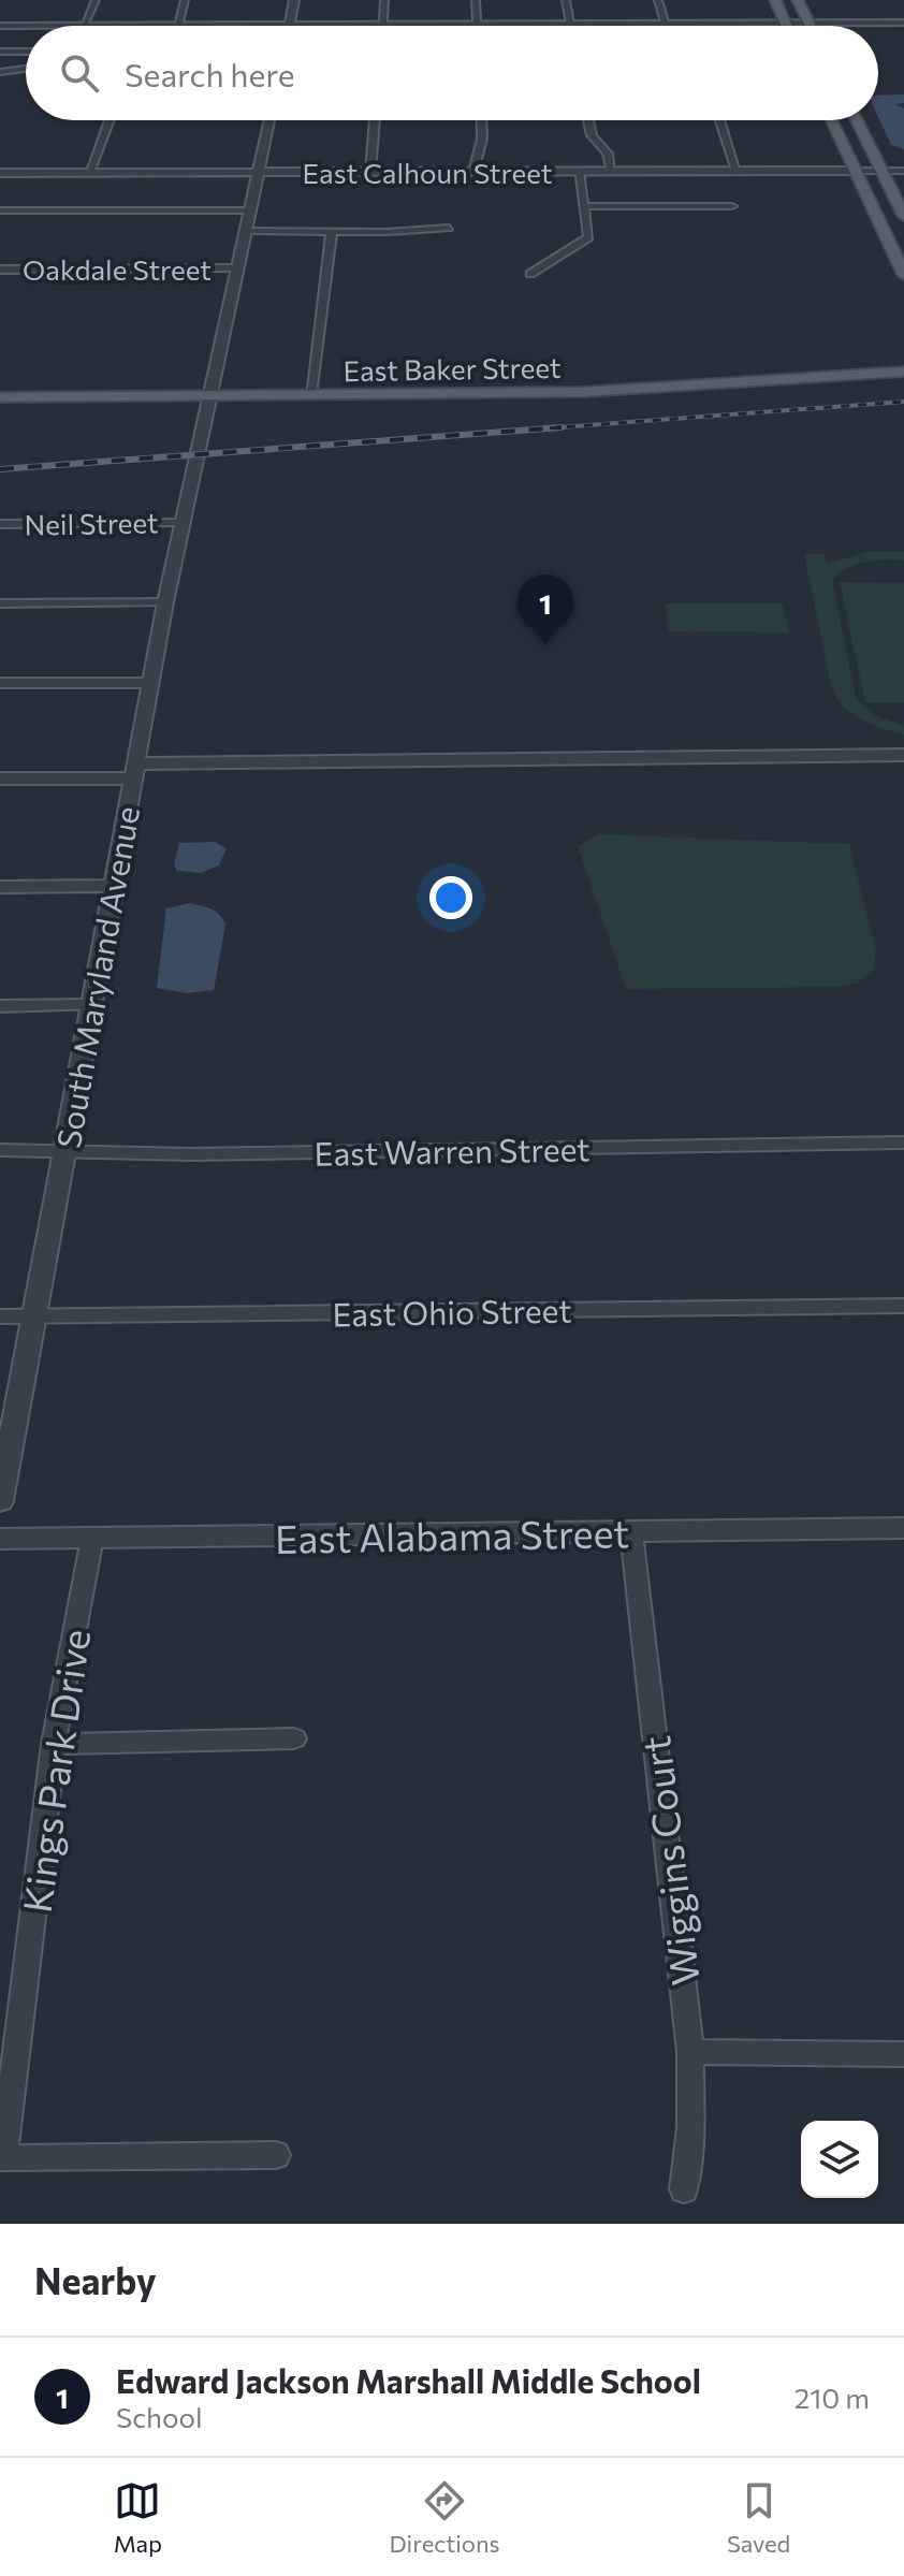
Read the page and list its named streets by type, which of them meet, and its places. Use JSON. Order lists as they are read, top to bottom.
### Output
{
  "streets": {
    "main road": ["East Baker Street"],
    "street": [
      "East Calhoun Street",
      "Oakdale Street",
      "Neil Street",
      "South Maryland Avenue",
      "East Warren Street",
      "East Ohio Street",
      "East Alabama Street",
      "Kings Park Drive",
      "Wiggins Court"
    ]
  },
  "crossings": [
    ["East Calhoun Street", "South Maryland Avenue"],
    ["Oakdale Street", "South Maryland Avenue"],
    ["East Baker Street", "South Maryland Avenue"],
    ["Neil Street", "South Maryland Avenue"],
    ["South Maryland Avenue", "East Warren Street"],
    ["South Maryland Avenue", "East Ohio Street"],
    ["East Alabama Street", "Kings Park Drive"],
    ["East Alabama Street", "Wiggins Court"]
  ],
  "page": {
    "search": "Search here",
    "pins": "1",
    "heading": "Nearby",
    "list": [
      {
        "mark": "1",
        "name": "Edward Jackson Marshall Middle School",
        "note": "School",
        "value": "210 m"
      }
    ],
    "nav": ["Map", "Directions", "Saved"]
  }
}
